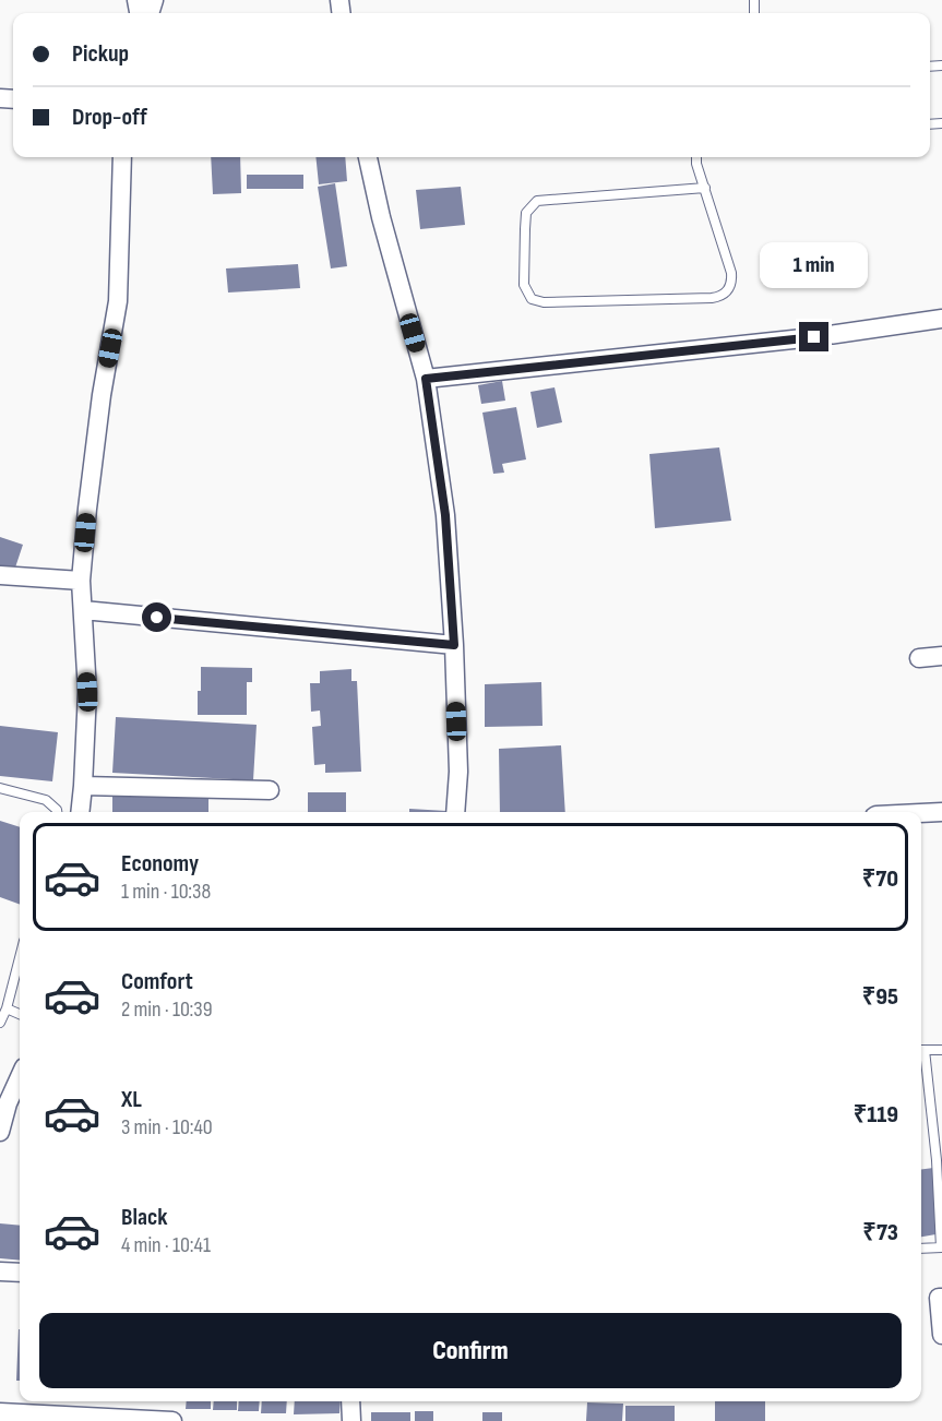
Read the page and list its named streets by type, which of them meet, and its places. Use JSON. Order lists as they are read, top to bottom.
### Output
{
  "page": {
    "banner": ["Pickup", "Drop-off"],
    "bubble": "1 min",
    "list": [
      {
        "name": "Economy",
        "note": "1 min · 10:38",
        "value": "₹70"
      },
      {
        "name": "Comfort",
        "note": "2 min · 10:39",
        "value": "₹95"
      },
      {
        "name": "XL",
        "note": "3 min · 10:40",
        "value": "₹119"
      },
      {
        "name": "Black",
        "note": "4 min · 10:41",
        "value": "₹73"
      }
    ],
    "buttons": "Confirm"
  }
}
